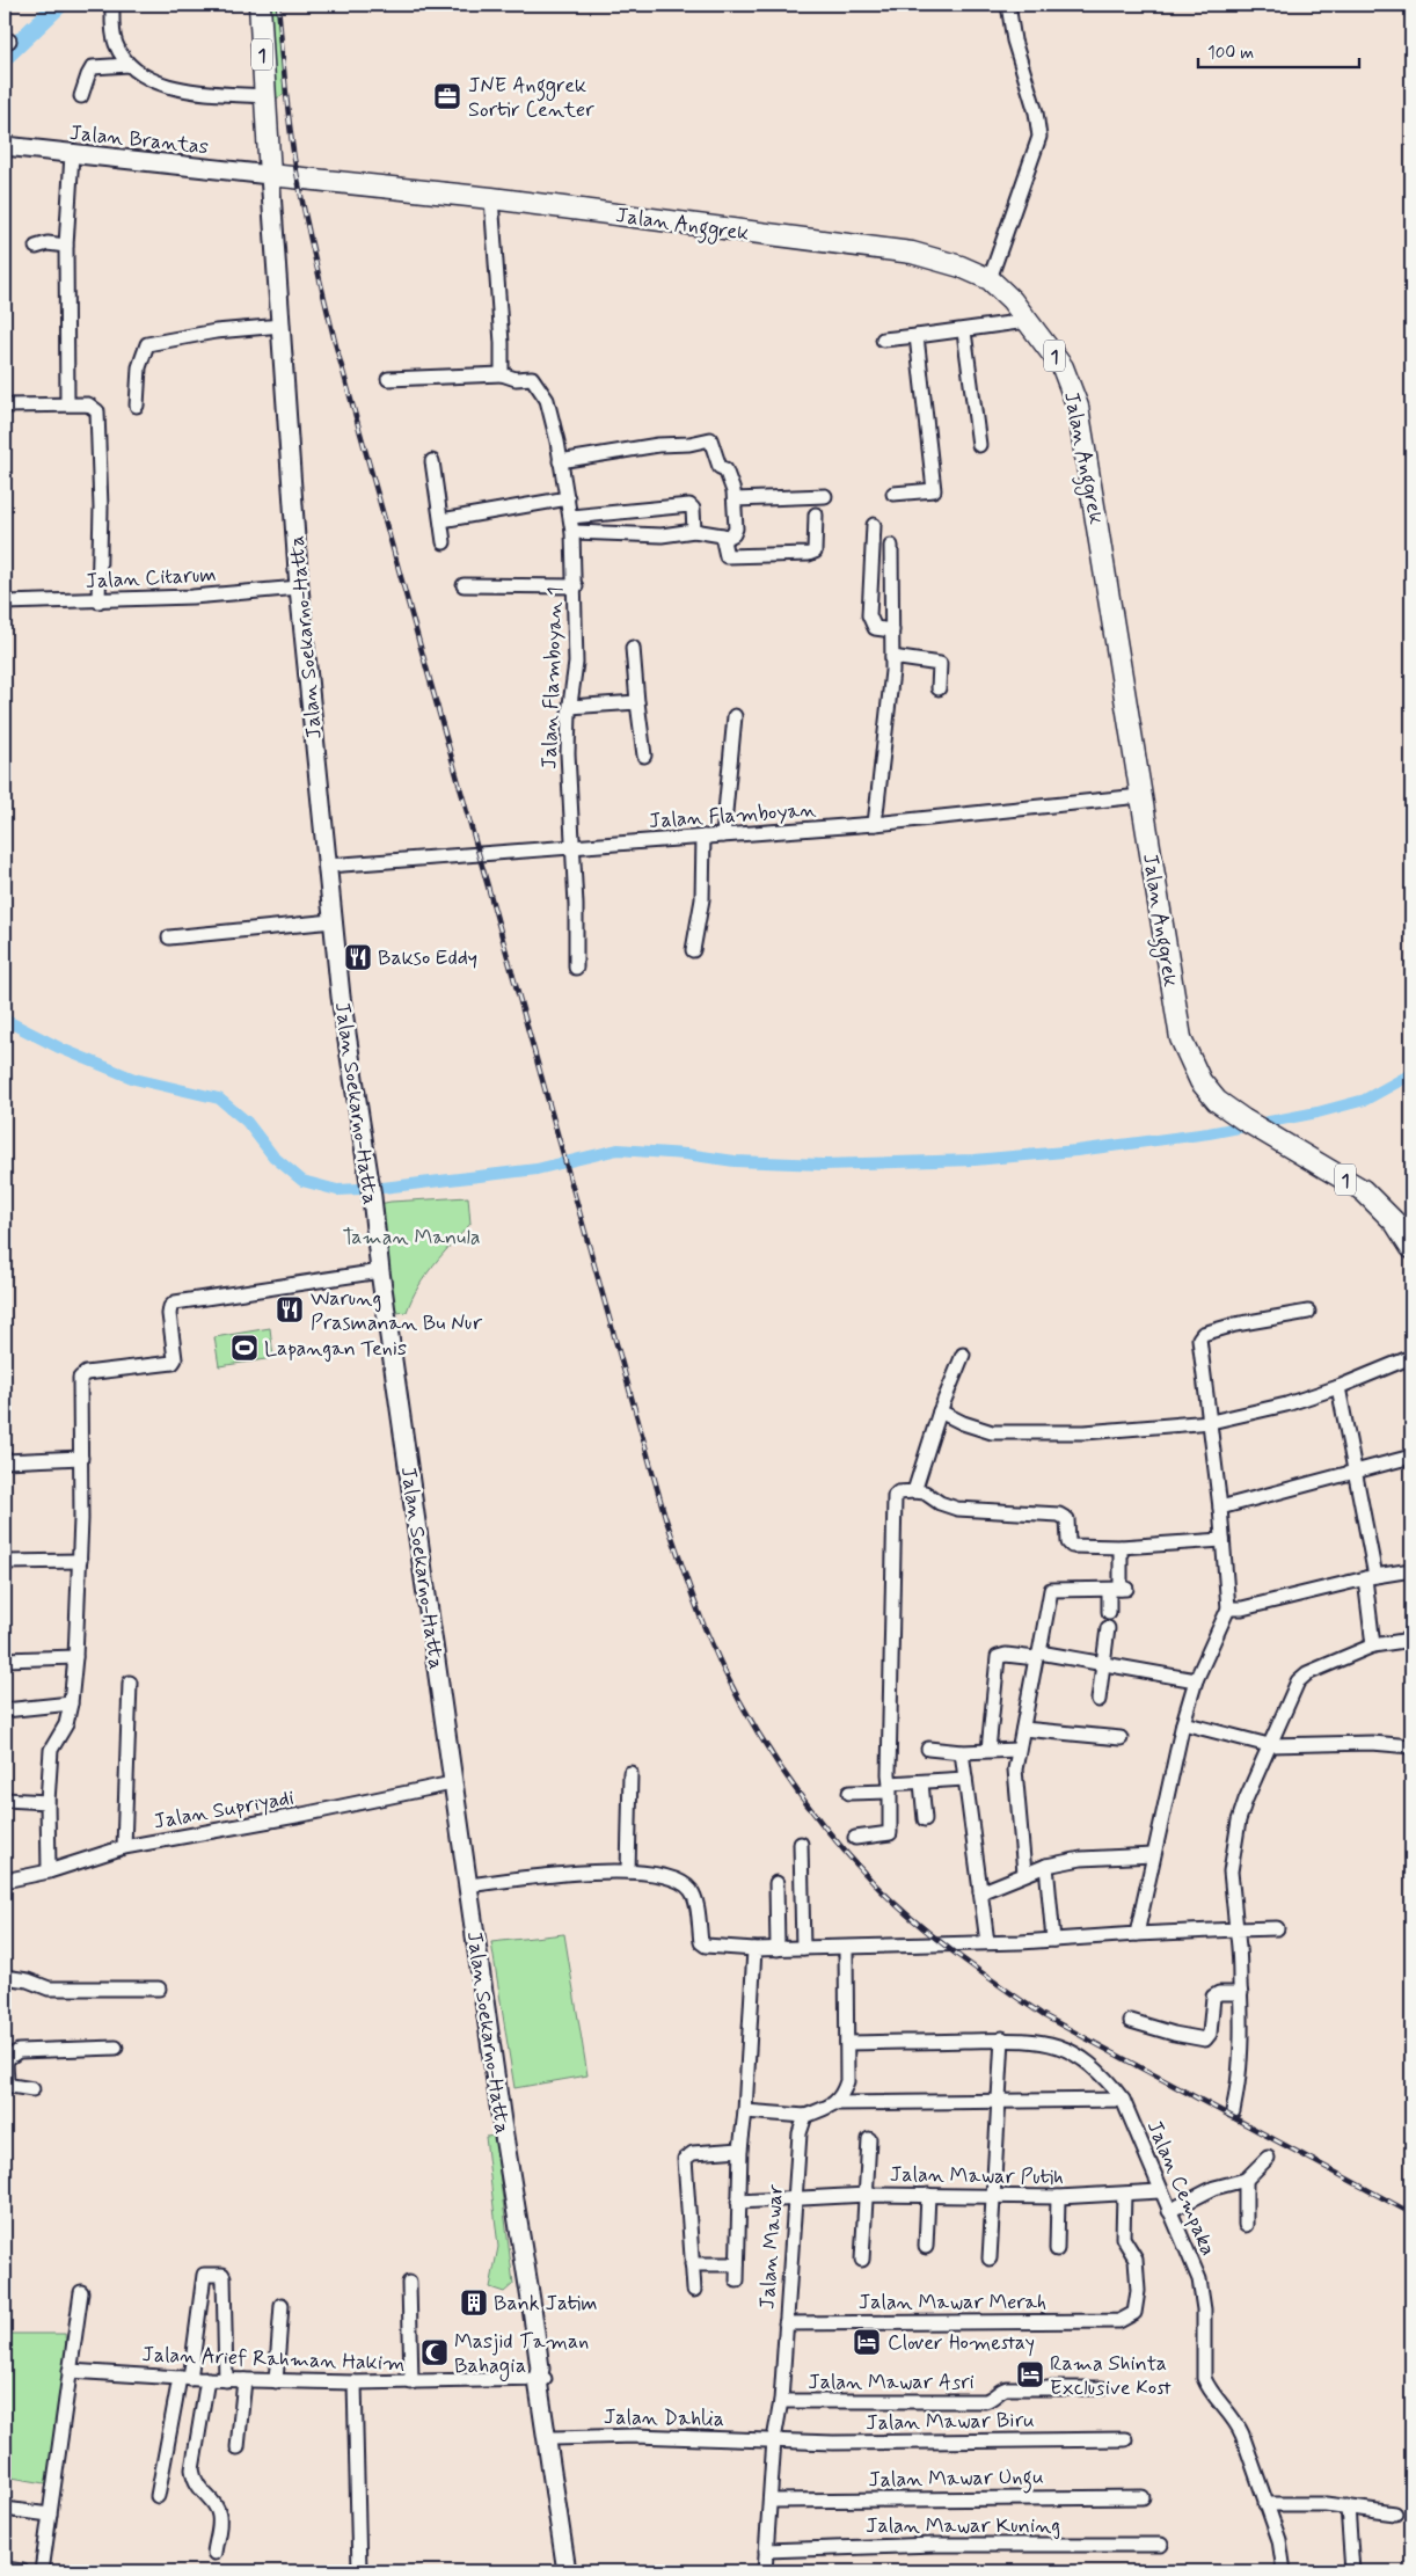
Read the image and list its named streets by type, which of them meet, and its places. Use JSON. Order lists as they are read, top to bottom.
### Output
{
  "streets": {
    "highway": ["1", "Jalan Anggrek", "Jalan Soekarno-Hatta"],
    "main road": ["Jalan Brantas"],
    "street": [
      "Jalan Citarum",
      "Jalan Flamboyan 1",
      "Jalan Flamboyan",
      "Jalan Supriyadi",
      "Jalan Mawar Putih",
      "Jalan Cempaka",
      "Jalan Mawar",
      "Jalan Mawar Merah",
      "Jalan Arief Rahman Hakim",
      "Jalan Mawar Asri",
      "Jalan Dahlia",
      "Jalan Mawar Biru",
      "Jalan Mawar Ungu",
      "Jalan Mawar Kuning"
    ]
  },
  "crossings": [
    ["Jalan Brantas", "Jalan Anggrek"],
    ["Jalan Brantas", "Jalan Soekarno-Hatta"],
    ["Jalan Anggrek", "Jalan Soekarno-Hatta"],
    ["Jalan Anggrek", "Jalan Flamboyan"],
    ["Jalan Citarum", "Jalan Soekarno-Hatta"],
    ["Jalan Soekarno-Hatta", "Jalan Flamboyan"],
    ["Jalan Soekarno-Hatta", "Jalan Supriyadi"],
    ["Jalan Soekarno-Hatta", "Jalan Arief Rahman Hakim"],
    ["Jalan Flamboyan 1", "Jalan Flamboyan"],
    ["Jalan Mawar Putih", "Jalan Cempaka"],
    ["Jalan Mawar Putih", "Jalan Mawar"],
    ["Jalan Mawar Putih", "Jalan Mawar Merah"],
    ["Jalan Mawar", "Jalan Mawar Merah"],
    ["Jalan Mawar", "Jalan Mawar Asri"],
    ["Jalan Mawar", "Jalan Dahlia"],
    ["Jalan Mawar", "Jalan Mawar Biru"],
    ["Jalan Mawar", "Jalan Mawar Ungu"],
    ["Jalan Mawar", "Jalan Mawar Kuning"],
    ["Jalan Dahlia", "Jalan Mawar Biru"]
  ],
  "parks": ["Taman Manula"],
  "places": {
    "office": ["JNE Anggrek Sortir Center"],
    "restaurant": ["Bakso Eddy", "Warung Prasmanan Bu Nur"],
    "sports": ["Lapangan Tenis"],
    "building": ["Bank Jatim"],
    "hotel": ["Clover Homestay", "Rama Shinta Exclusive Kost"],
    "mosque": ["Masjid Taman Bahagia"]
  },
  "scale_bar": "100 m"
}
